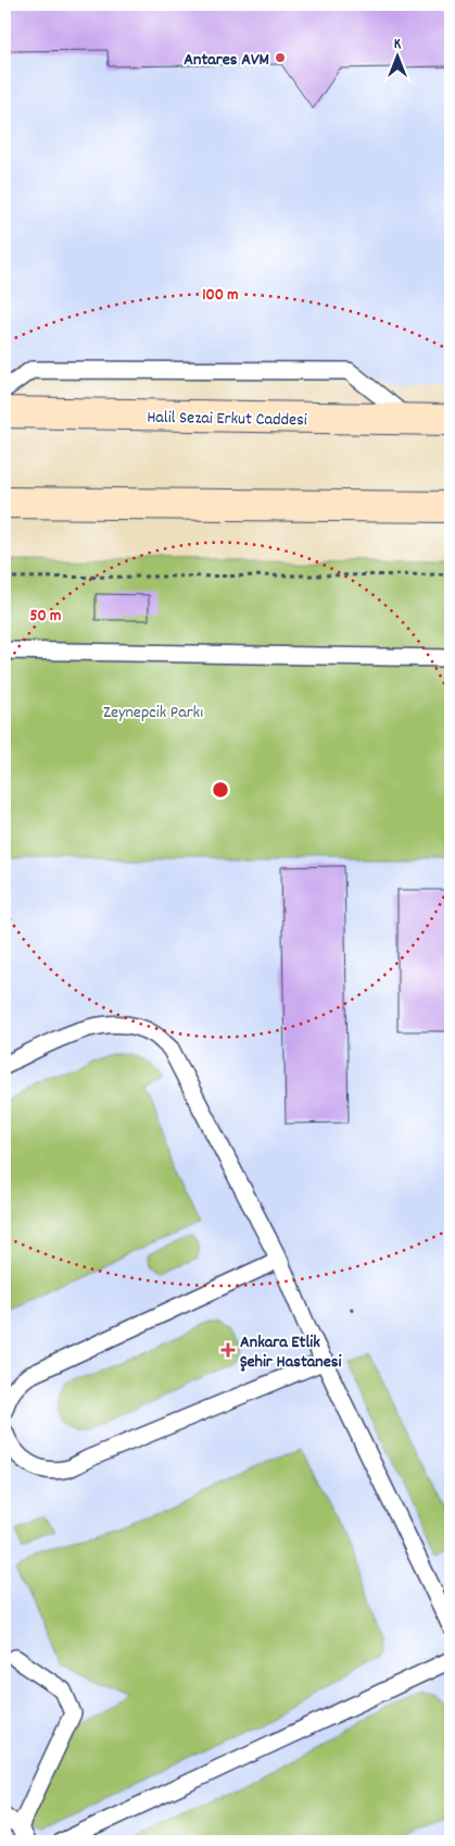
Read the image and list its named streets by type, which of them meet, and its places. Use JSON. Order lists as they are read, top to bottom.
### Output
{
  "streets": {
    "main road": ["Halil Sezai Erkut Caddesi"]
  },
  "parks": ["Zeynepcik Parkı"],
  "places": {
    "other": ["Antares AVM"],
    "health": ["Ankara Etlik Şehir Hastanesi"]
  },
  "north": "top",
  "rings": ["100 m", "50 m"]
}
